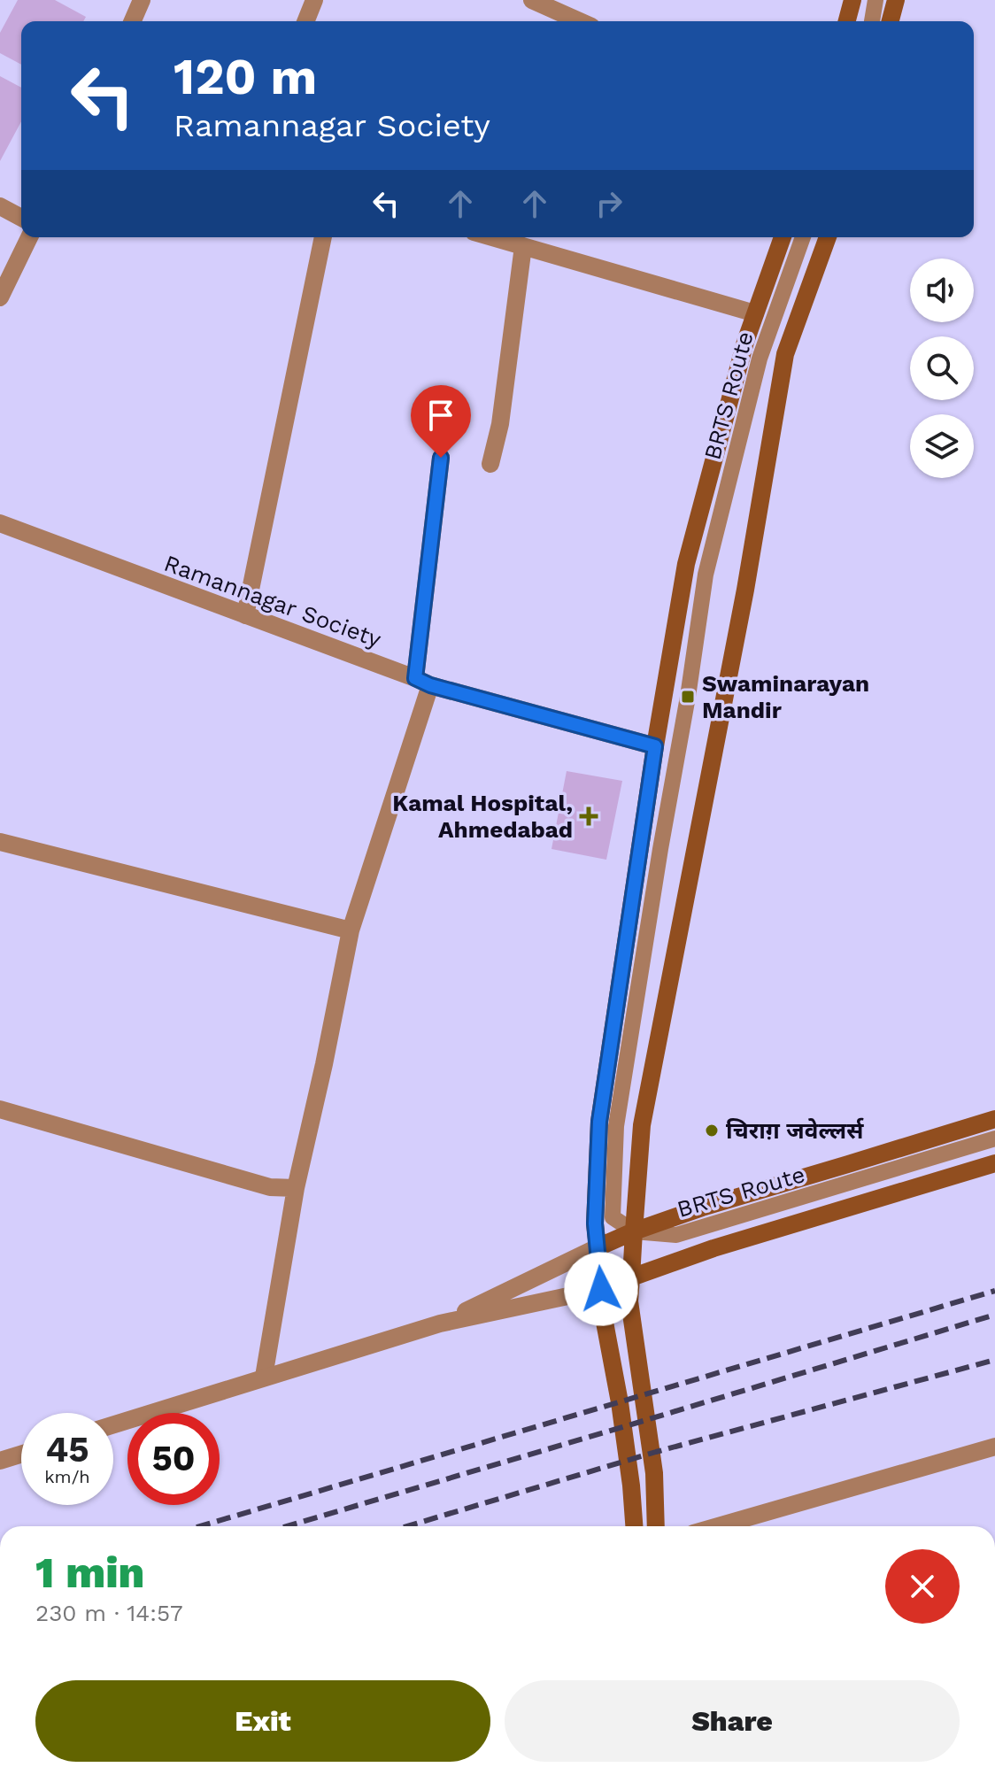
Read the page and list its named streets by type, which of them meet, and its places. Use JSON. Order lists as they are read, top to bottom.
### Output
{
  "streets": {
    "street": ["Ramannagar Society"],
    "lane": ["BRTS Route"]
  },
  "places": {
    "transit": ["Swaminarayan Mandir"],
    "health": ["Kamal Hospital, Ahmedabad"],
    "other": ["चिराग़ जवेल्लर्स"]
  },
  "page": {
    "turn": ["120 m", "Ramannagar Society"],
    "speed": "45 km/h",
    "limit": "50",
    "heading": ["1 min", "230 m · 14:57"],
    "buttons": ["Exit", "Share"]
  }
}
